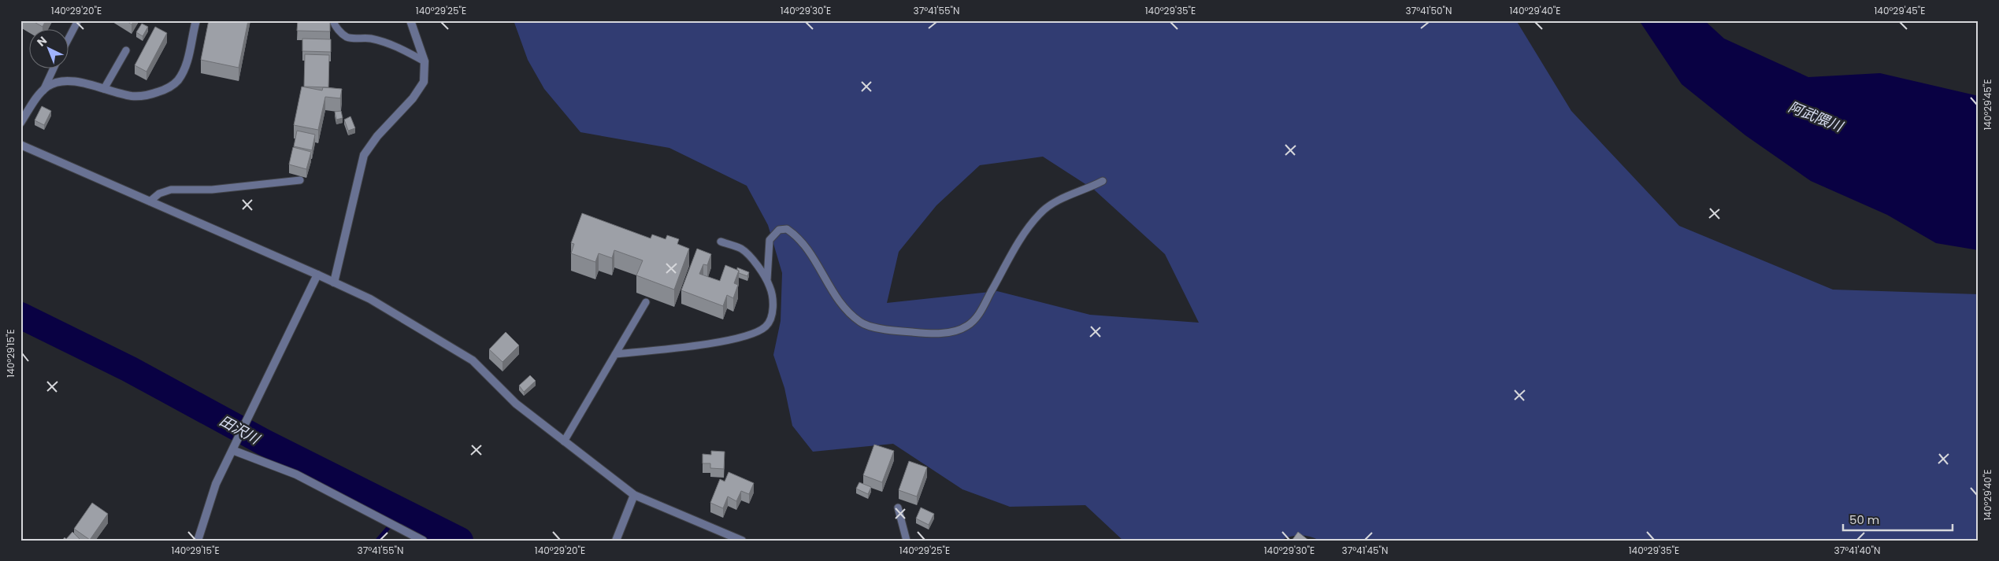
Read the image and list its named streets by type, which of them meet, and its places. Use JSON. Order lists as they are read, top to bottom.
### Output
{
  "water": ["阿武隈川", "田沢川"],
  "scale_bar": "50 m",
  "north": "top left",
  "coordinates": [
    "140°29'20\"E",
    "140°29'25\"E",
    "140°29'30\"E",
    "37°41'55\"N",
    "140°29'35\"E",
    "37°41'50\"N",
    "140°29'40\"E",
    "140°29'45\"E",
    "140°29'15\"E",
    "37°41'45\"N",
    "37°41'40\"N"
  ]
}
